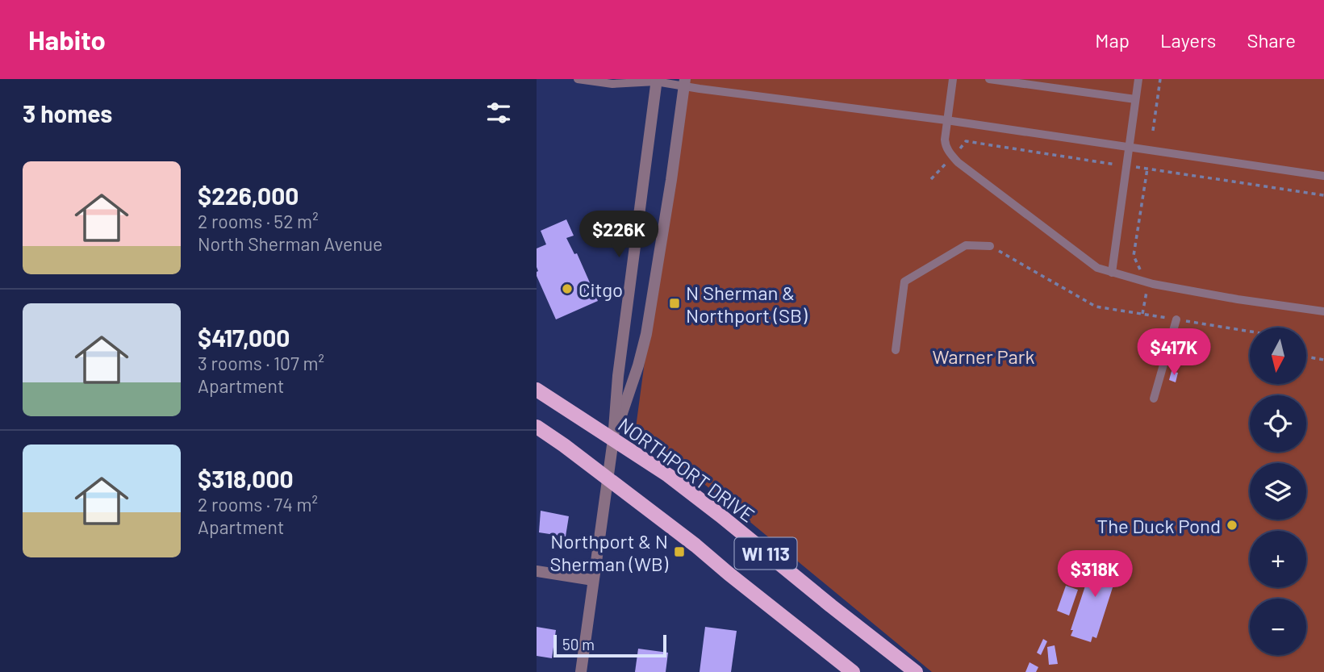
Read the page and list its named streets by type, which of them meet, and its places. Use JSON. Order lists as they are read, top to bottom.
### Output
{
  "streets": {
    "main road": ["NORTHPORT DRIVE", "WI 113"]
  },
  "parks": ["Warner Park"],
  "places": {
    "other": ["Citgo", "The Duck Pond"],
    "transit": ["N Sherman & Northport (SB)", "Northport & N Sherman (WB)"]
  },
  "scale_bar": "50 m",
  "north": "bottom",
  "page": {
    "header": "Habito",
    "nav": ["Map", "Layers", "Share"],
    "heading": "3 homes",
    "list": [
      {
        "name": "$226,000",
        "note": "2 rooms · 52 m² · North Sherman Avenue"
      },
      {
        "name": "$417,000",
        "note": "3 rooms · 107 m² · Apartment"
      },
      {
        "name": "$318,000",
        "note": "2 rooms · 74 m² · Apartment"
      }
    ],
    "price": ["$226K", "$417K", "$318K"],
    "map_buttons": ["+", "−"],
    "scale": "50 m"
  }
}
